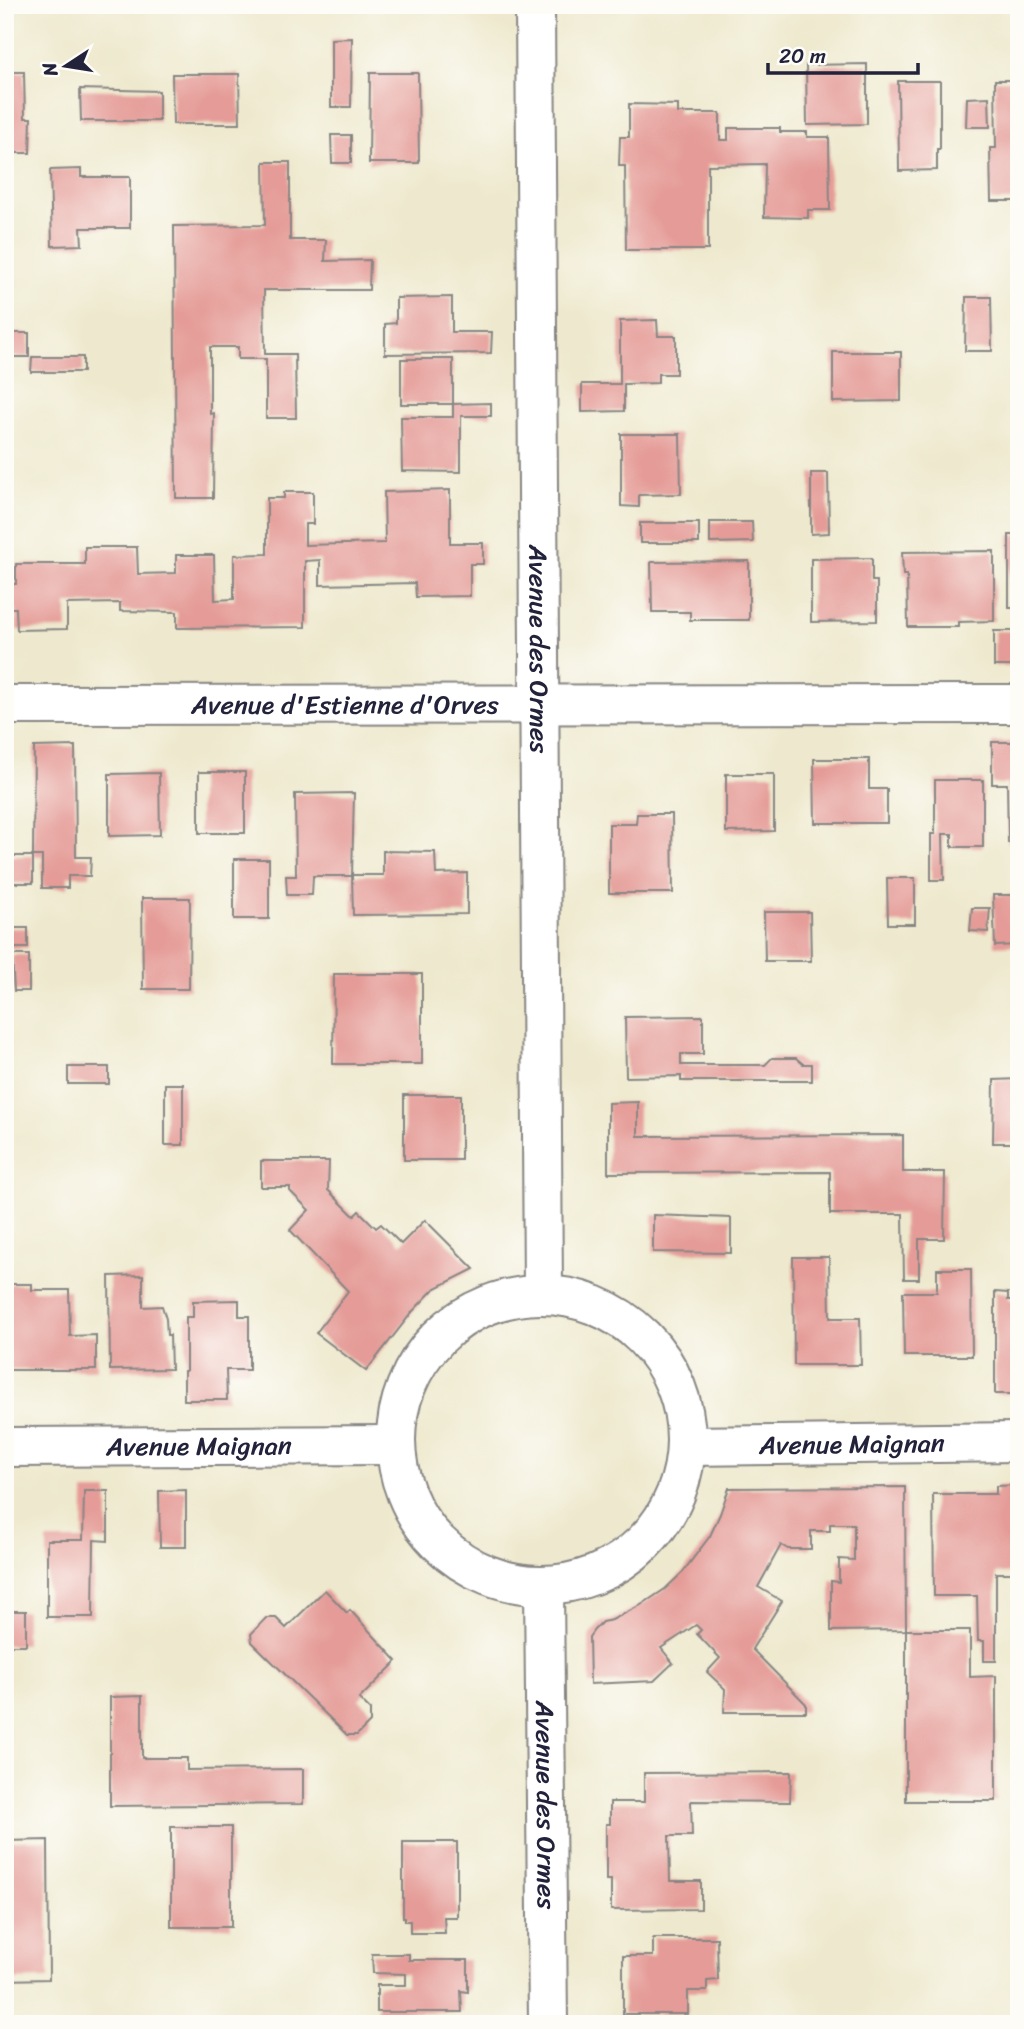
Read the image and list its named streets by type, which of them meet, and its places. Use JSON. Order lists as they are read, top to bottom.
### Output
{
  "streets": {
    "street": ["Avenue des Ormes", "Avenue d'Estienne d'Orves", "Avenue Maignan"]
  },
  "crossings": [
    ["Avenue des Ormes", "Avenue d'Estienne d'Orves"]
  ],
  "scale_bar": "20 m",
  "north": "left"
}
